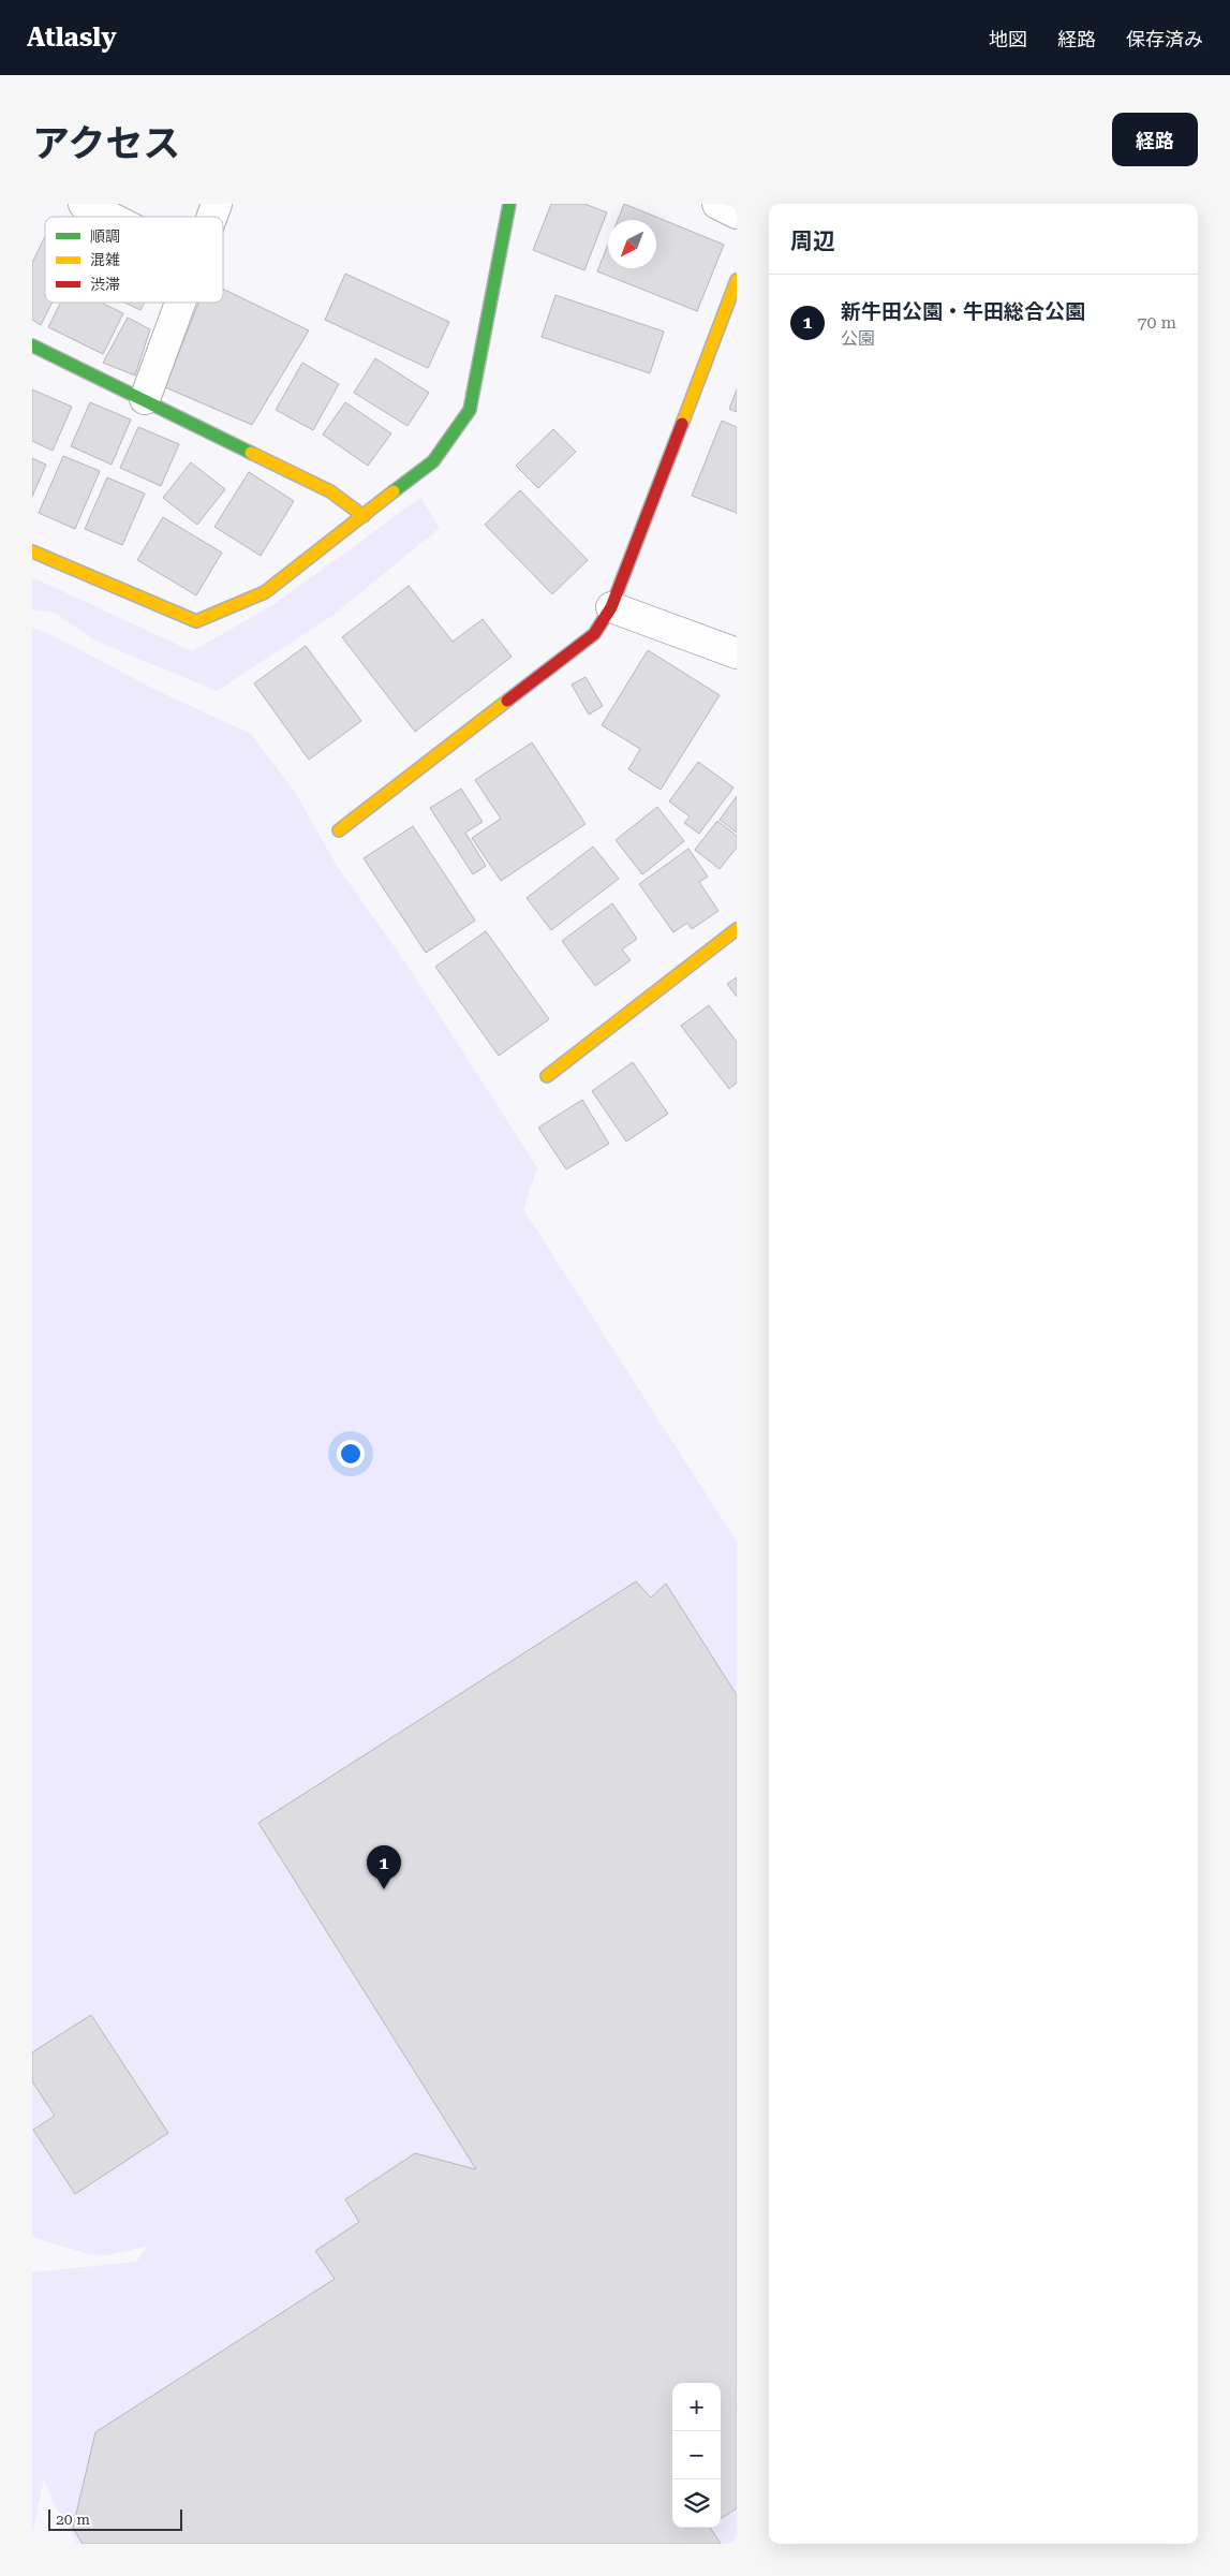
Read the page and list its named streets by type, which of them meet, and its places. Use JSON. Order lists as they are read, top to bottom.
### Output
{
  "legend": ["順調", "混雑", "渋滞"],
  "scale_bar": "20 m",
  "north": "bottom left",
  "page": {
    "header": "Atlasly",
    "nav": ["地図", "経路", "保存済み"],
    "title": "アクセス",
    "buttons": "経路",
    "heading": "周辺",
    "list": [
      {
        "mark": "1",
        "name": "新牛田公園・牛田総合公園",
        "note": "公園",
        "value": "70 m"
      }
    ],
    "pins": "1",
    "map_buttons": ["+", "−"],
    "scale": "20 m"
  }
}
